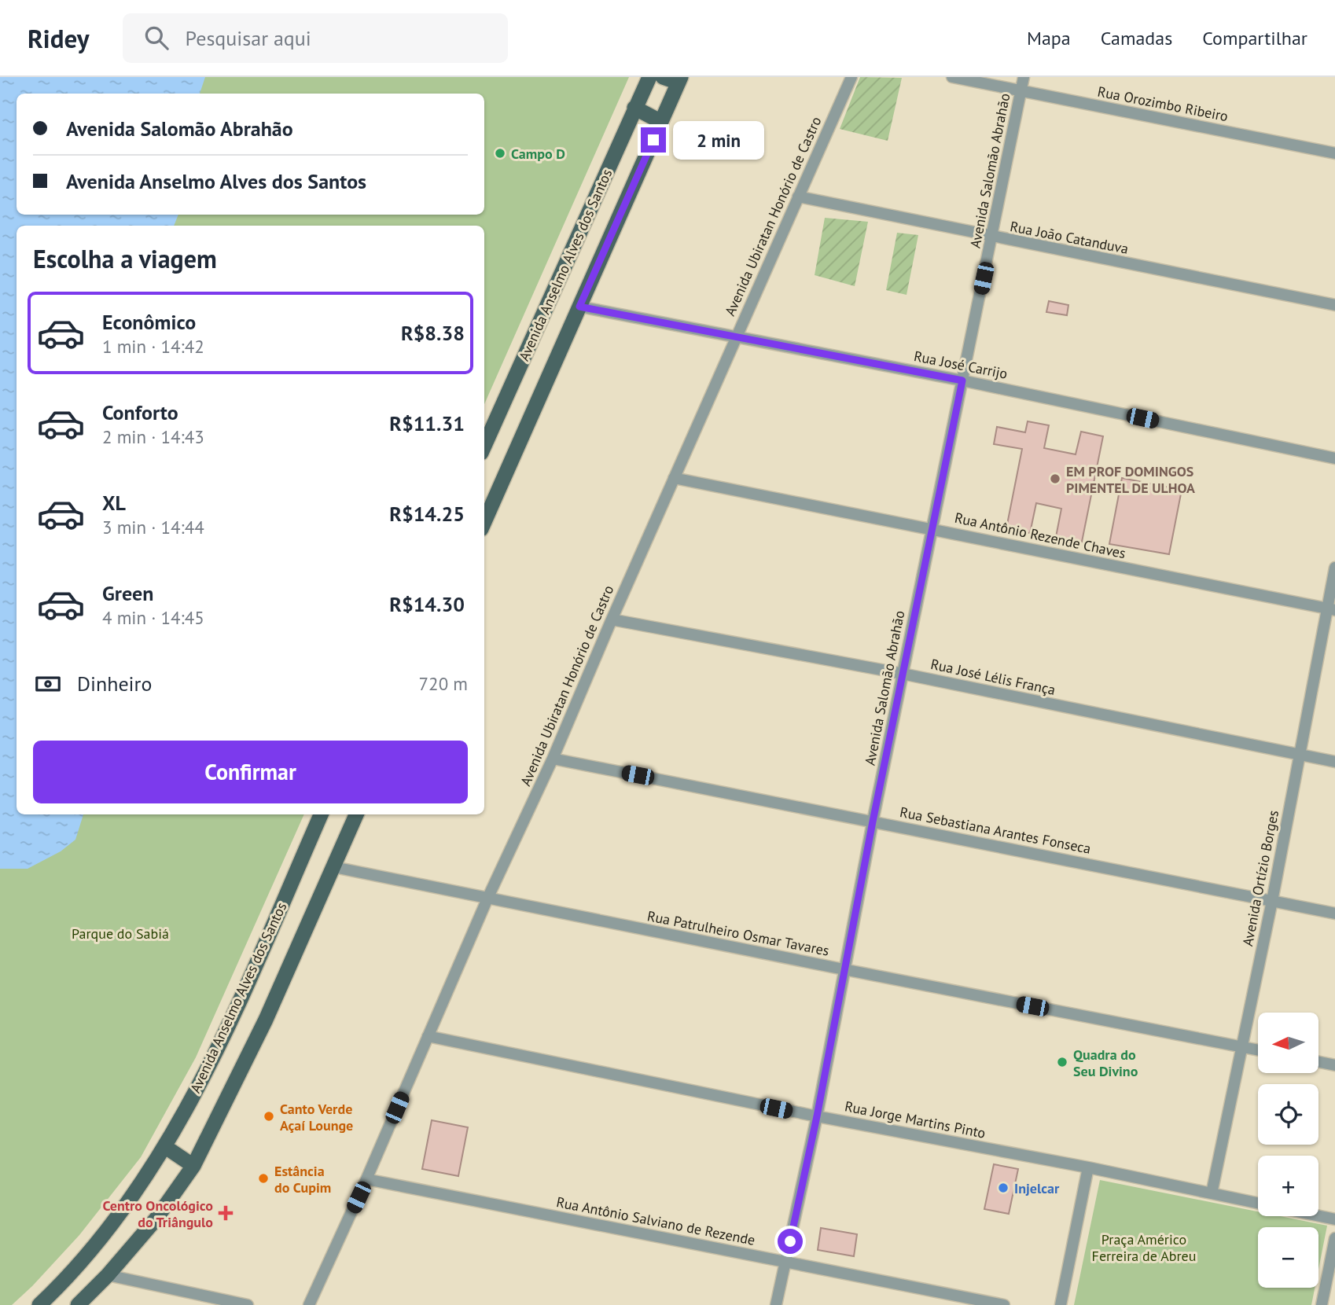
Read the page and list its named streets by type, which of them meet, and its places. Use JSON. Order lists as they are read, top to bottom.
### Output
{
  "streets": {
    "main road": ["Avenida Anselmo Alves dos Santos"],
    "street": [
      "Rua Orozimbo Ribeiro",
      "Avenida Salomão Abrahão",
      "Avenida Ubiratan Honório de Castro",
      "Rua João Catanduva",
      "Rua José Carrijo",
      "Rua Antônio Rezende Chaves",
      "Rua José Lélis França",
      "Rua Sebastiana Arantes Fonseca",
      "Avenida Ortízio Borges",
      "Rua Patrulheiro Osmar Tavares",
      "Rua Jorge Martins Pinto",
      "Rua Antônio Salviano de Rezende"
    ]
  },
  "crossings": [
    ["Rua Orozimbo Ribeiro", "Avenida Salomão Abrahão"],
    ["Avenida Salomão Abrahão", "Rua João Catanduva"],
    ["Avenida Salomão Abrahão", "Rua José Carrijo"],
    ["Avenida Salomão Abrahão", "Rua Antônio Rezende Chaves"],
    ["Avenida Salomão Abrahão", "Rua José Lélis França"],
    ["Avenida Salomão Abrahão", "Rua Sebastiana Arantes Fonseca"],
    ["Avenida Salomão Abrahão", "Rua Patrulheiro Osmar Tavares"],
    ["Avenida Salomão Abrahão", "Rua Jorge Martins Pinto"],
    ["Avenida Salomão Abrahão", "Rua Antônio Salviano de Rezende"],
    ["Avenida Ubiratan Honório de Castro", "Rua João Catanduva"],
    ["Avenida Ubiratan Honório de Castro", "Rua José Carrijo"],
    ["Avenida Ubiratan Honório de Castro", "Rua Antônio Rezende Chaves"],
    ["Avenida Ubiratan Honório de Castro", "Rua José Lélis França"],
    ["Avenida Ubiratan Honório de Castro", "Rua Sebastiana Arantes Fonseca"],
    ["Avenida Ubiratan Honório de Castro", "Rua Patrulheiro Osmar Tavares"],
    ["Avenida Ubiratan Honório de Castro", "Rua Jorge Martins Pinto"],
    ["Avenida Ubiratan Honório de Castro", "Rua Antônio Salviano de Rezende"],
    ["Rua Antônio Rezende Chaves", "Avenida Ortízio Borges"],
    ["Rua José Lélis França", "Avenida Ortízio Borges"],
    ["Rua Sebastiana Arantes Fonseca", "Avenida Ortízio Borges"],
    ["Avenida Ortízio Borges", "Rua Patrulheiro Osmar Tavares"],
    ["Avenida Ortízio Borges", "Rua Jorge Martins Pinto"]
  ],
  "parks": ["Parque do Sabiá", "Praça Américo Ferreira de Abreu"],
  "places": {
    "other": [
      "Campo D",
      "EM PROF DOMINGOS PIMENTEL DE ULHOA",
      "Quadra do Seu Divino",
      "Canto Verde Açaí Lounge",
      "Estância do Cupim",
      "Injelcar"
    ],
    "health": ["Centro Oncológico do Triângulo"]
  },
  "north": "left",
  "page": {
    "header": "Ridey",
    "search": "Pesquisar aqui",
    "nav": ["Mapa", "Camadas", "Compartilhar"],
    "banner": ["Avenida Salomão Abrahão", "Avenida Anselmo Alves dos Santos"],
    "bubble": "2 min",
    "heading": "Escolha a viagem",
    "list": [
      {
        "name": "Econômico",
        "note": "1 min · 14:42",
        "value": "R$8.38"
      },
      {
        "name": "Conforto",
        "note": "2 min · 14:43",
        "value": "R$11.31"
      },
      {
        "name": "XL",
        "note": "3 min · 14:44",
        "value": "R$14.25"
      },
      {
        "name": "Green",
        "note": "4 min · 14:45",
        "value": "R$14.30"
      }
    ],
    "pay": ["Dinheiro", "720 m"],
    "buttons": "Confirmar",
    "map_buttons": ["+", "−"]
  }
}
